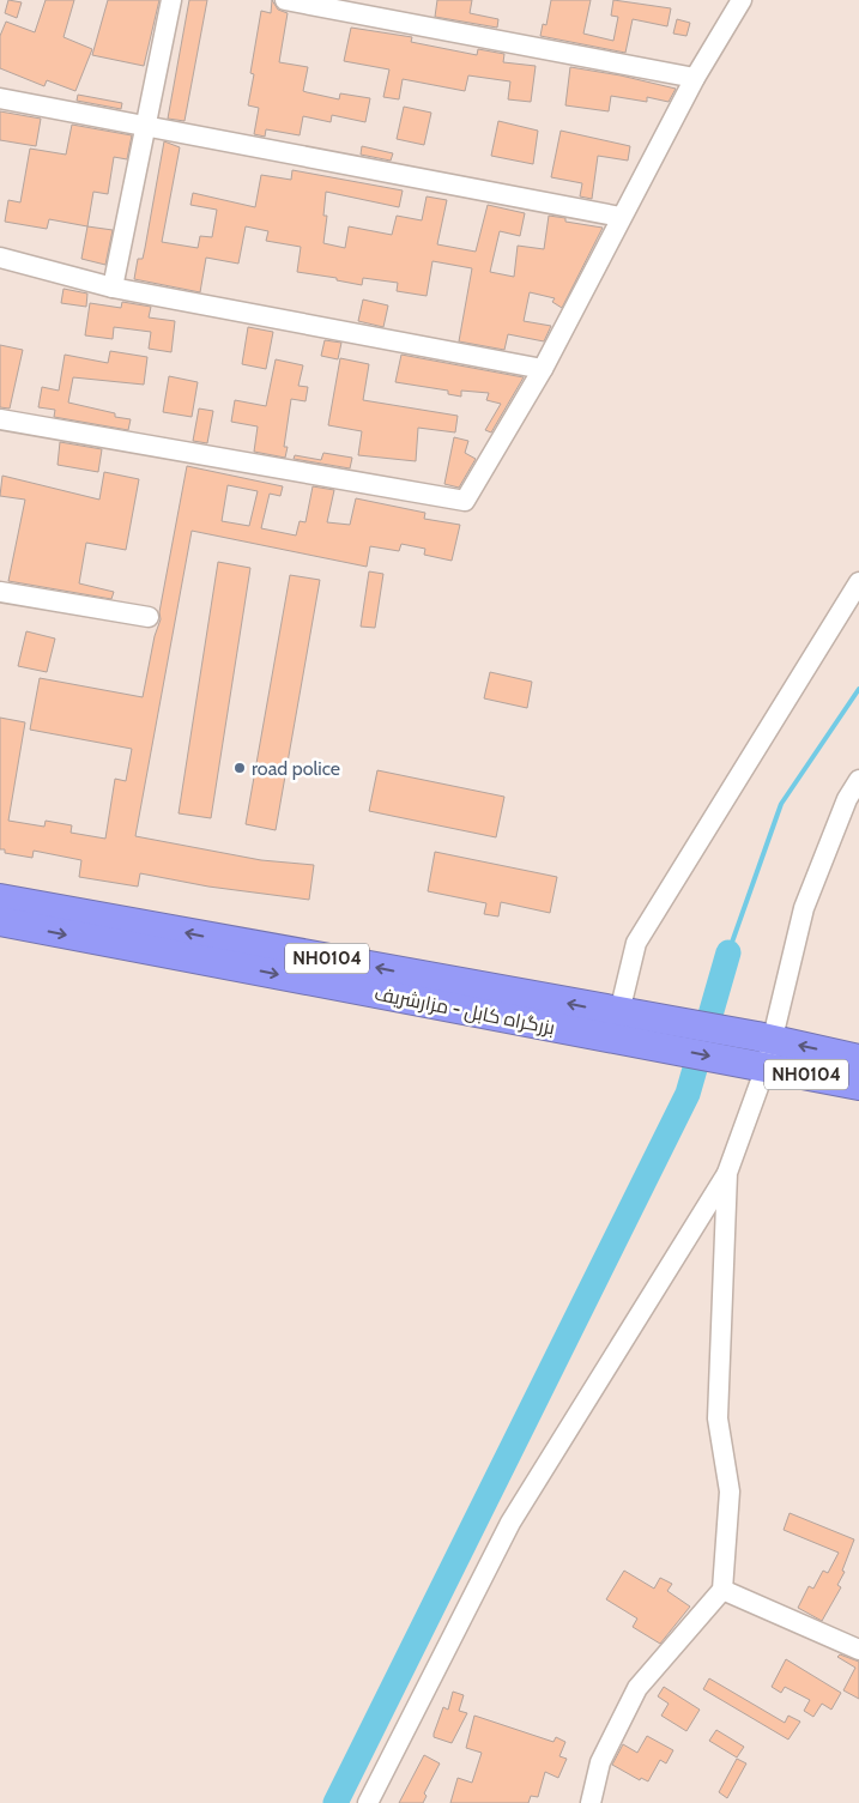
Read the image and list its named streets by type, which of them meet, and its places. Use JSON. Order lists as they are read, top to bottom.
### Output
{
  "streets": {
    "highway": ["NH0104", "بزرگراه کابل - مزارشریف"]
  },
  "places": ["road police"]
}
